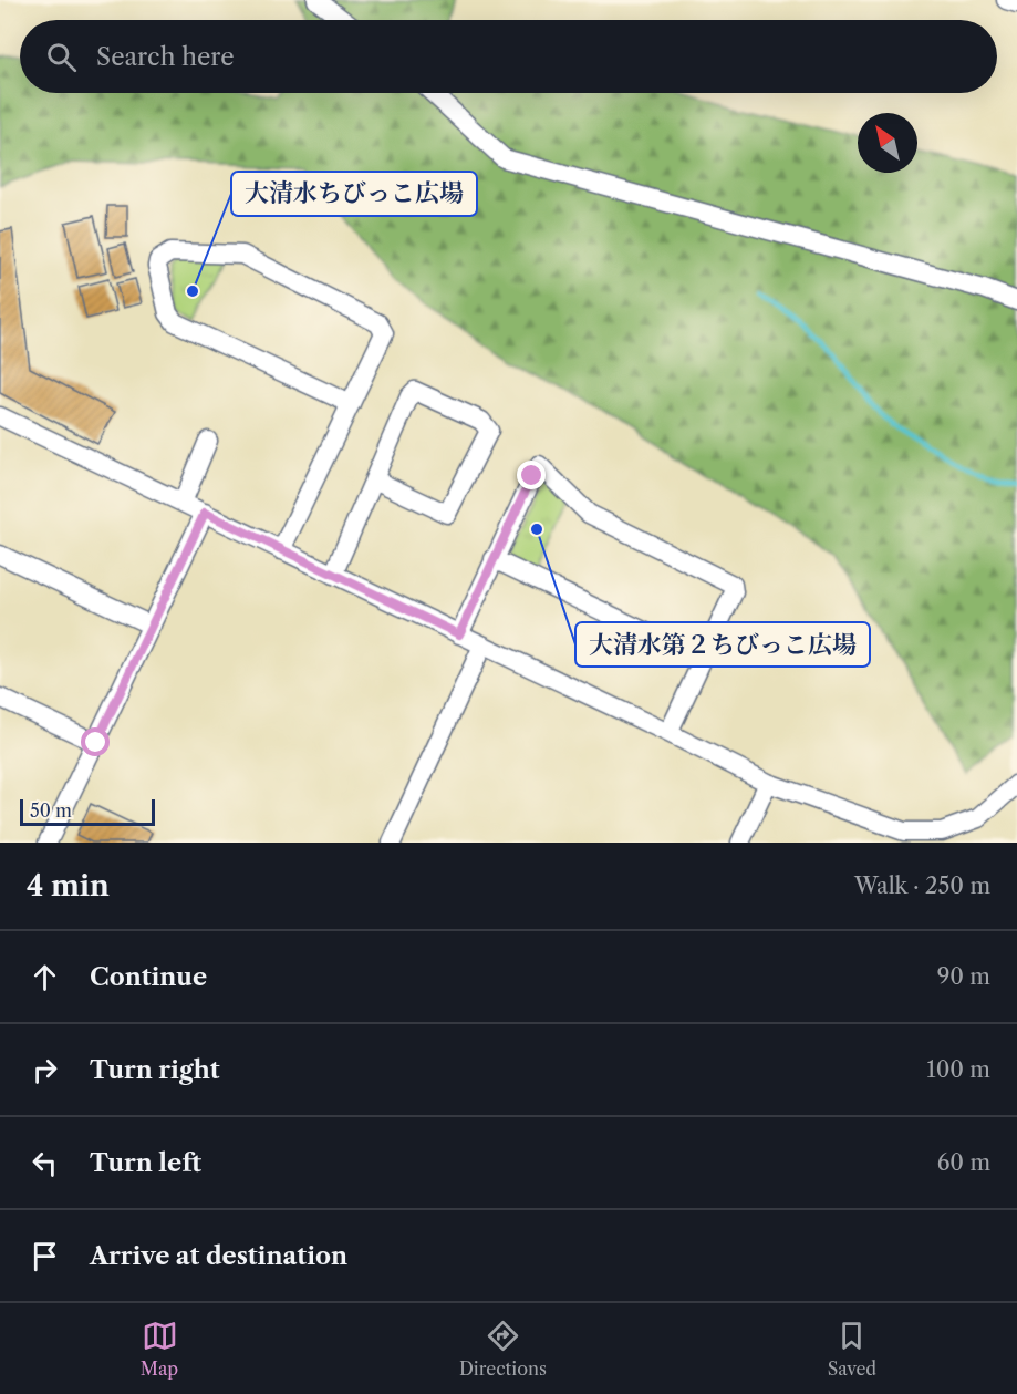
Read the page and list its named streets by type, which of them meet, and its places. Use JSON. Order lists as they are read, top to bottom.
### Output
{
  "places": ["大清水ちびっこ広場", "大清水第２ちびっこ広場"],
  "scale_bar": "50 m",
  "north": "top left",
  "page": {
    "search": "Search here",
    "scale": "50 m",
    "heading": ["4 min", "Walk · 250 m"],
    "list": [
      ["Continue", "90 m"],
      ["Turn right", "100 m"],
      ["Turn left", "60 m"],
      "Arrive at destination"
    ],
    "nav": ["Map", "Directions", "Saved"]
  }
}
